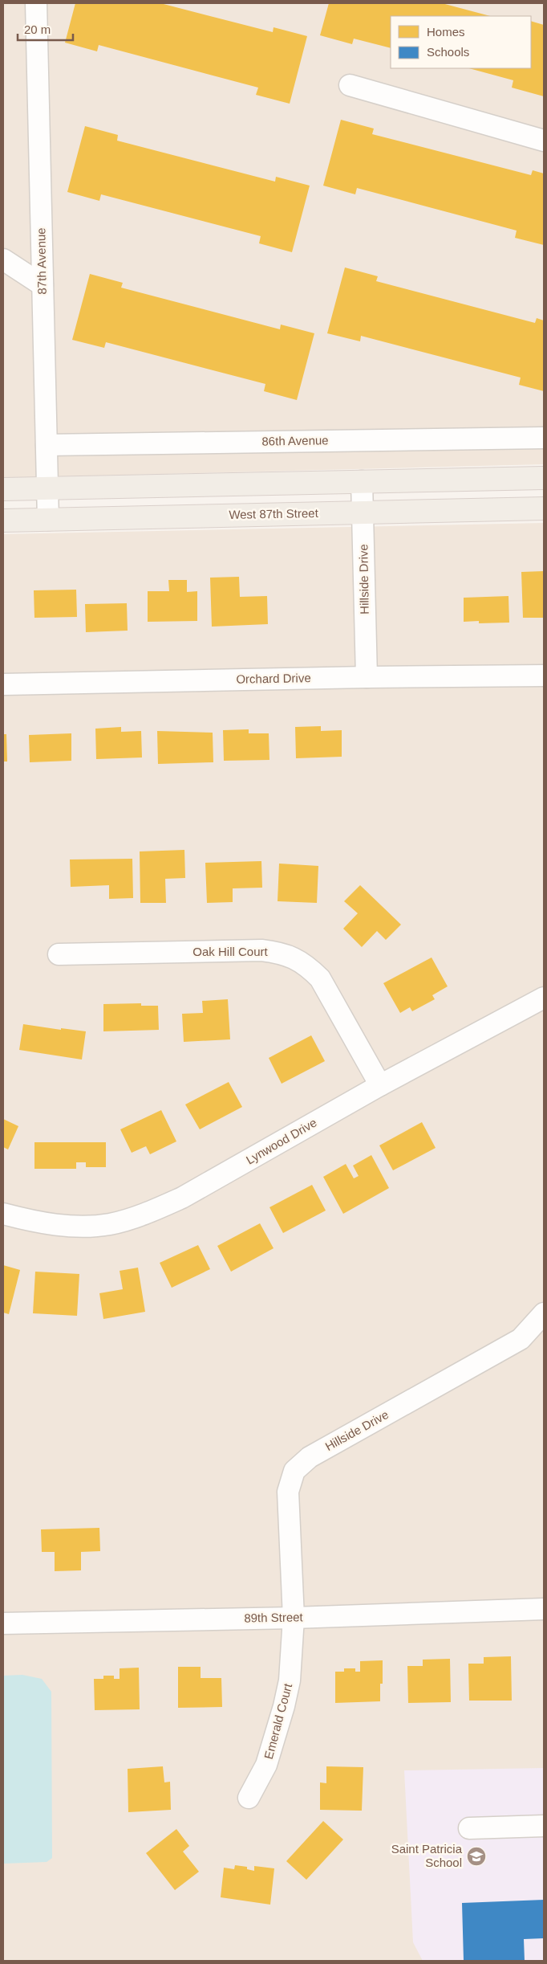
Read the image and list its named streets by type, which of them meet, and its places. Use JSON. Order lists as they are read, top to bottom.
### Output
{
  "streets": {
    "main road": ["West 87th Street"],
    "street": [
      "87th Avenue",
      "86th Avenue",
      "Hillside Drive",
      "Orchard Drive",
      "Oak Hill Court",
      "Lynwood Drive",
      "89th Street",
      "Emerald Court"
    ]
  },
  "crossings": [
    ["87th Avenue", "86th Avenue"],
    ["87th Avenue", "West 87th Street"],
    ["West 87th Street", "Hillside Drive"],
    ["Hillside Drive", "Orchard Drive"],
    ["Hillside Drive", "89th Street"],
    ["Hillside Drive", "Emerald Court"],
    ["Oak Hill Court", "Lynwood Drive"],
    ["89th Street", "Emerald Court"]
  ],
  "places": {
    "school or university": ["Saint Patricia School"]
  },
  "legend": ["Homes", "Schools"],
  "scale_bar": "20 m"
}
